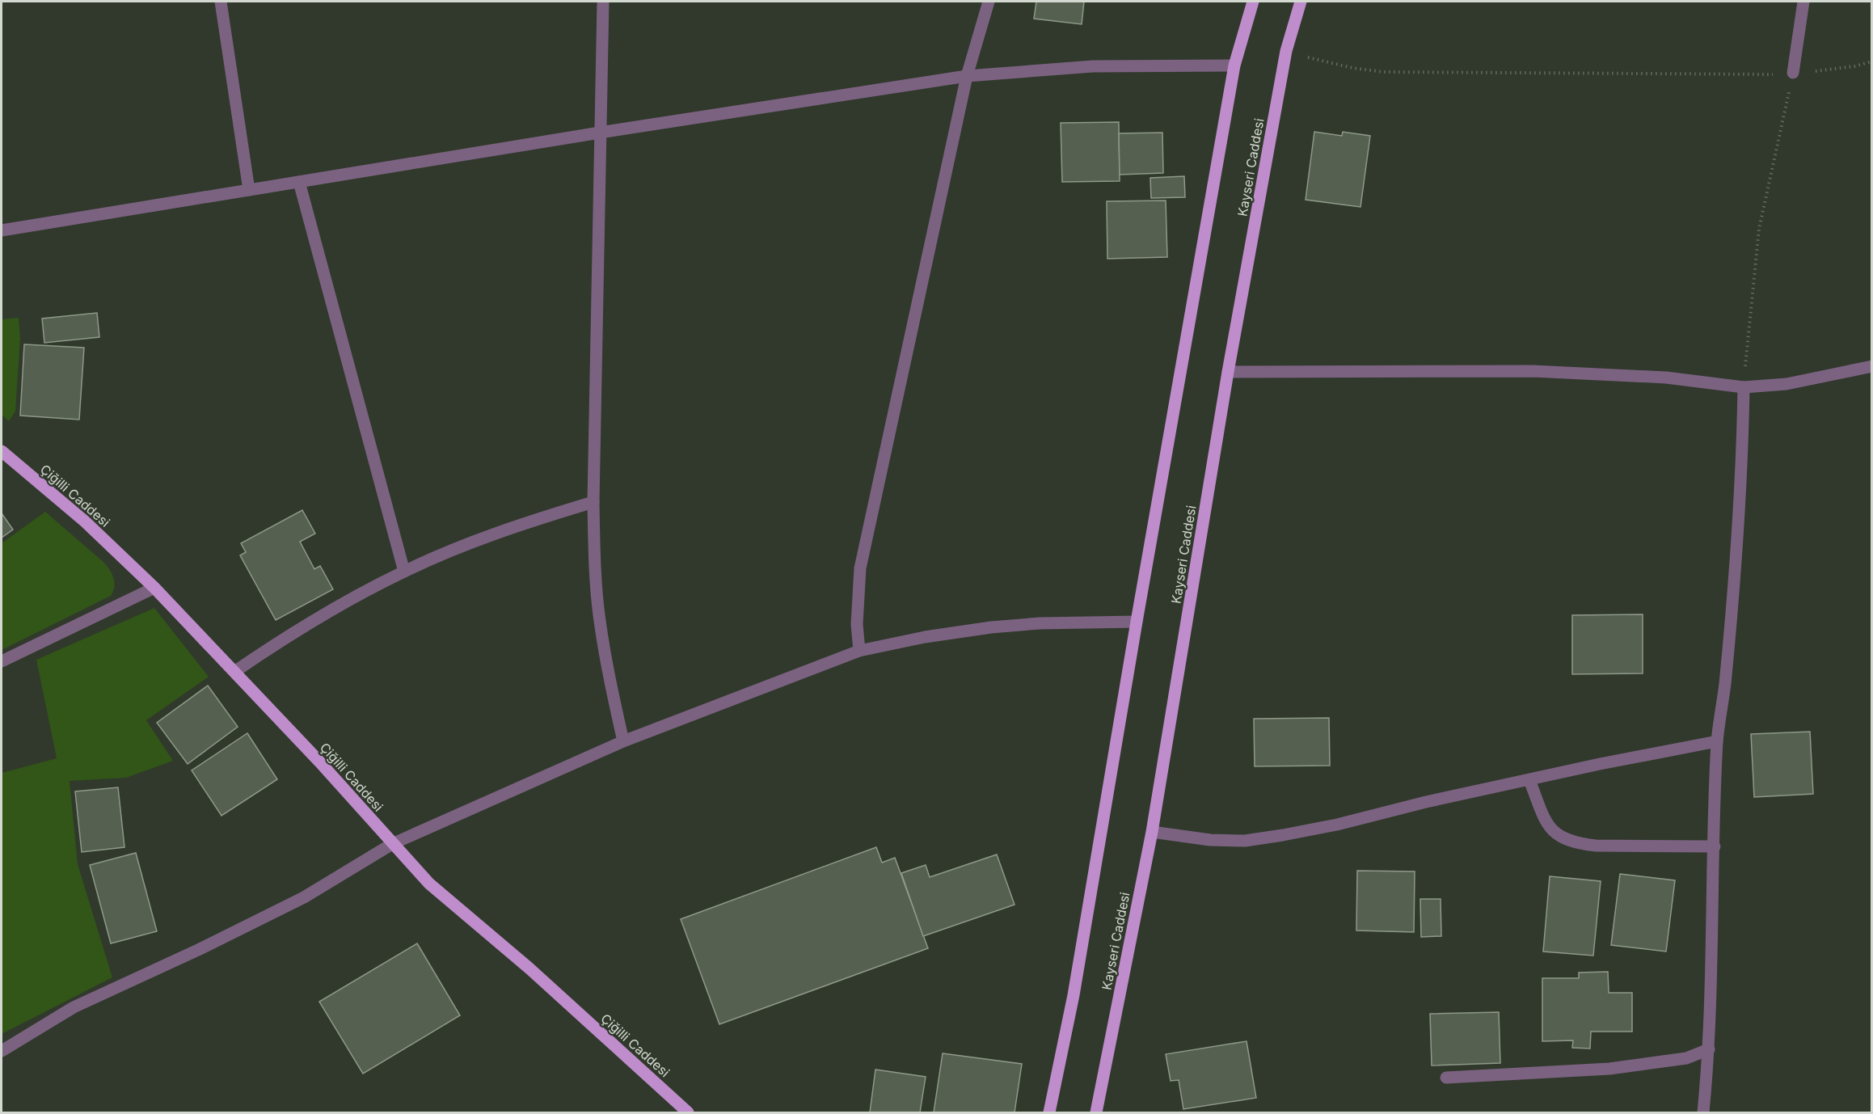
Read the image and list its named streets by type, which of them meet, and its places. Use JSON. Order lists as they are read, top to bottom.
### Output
{
  "streets": {
    "main road": ["Kayseri Caddesi", "Çiğilli Caddesi"]
  }
}
